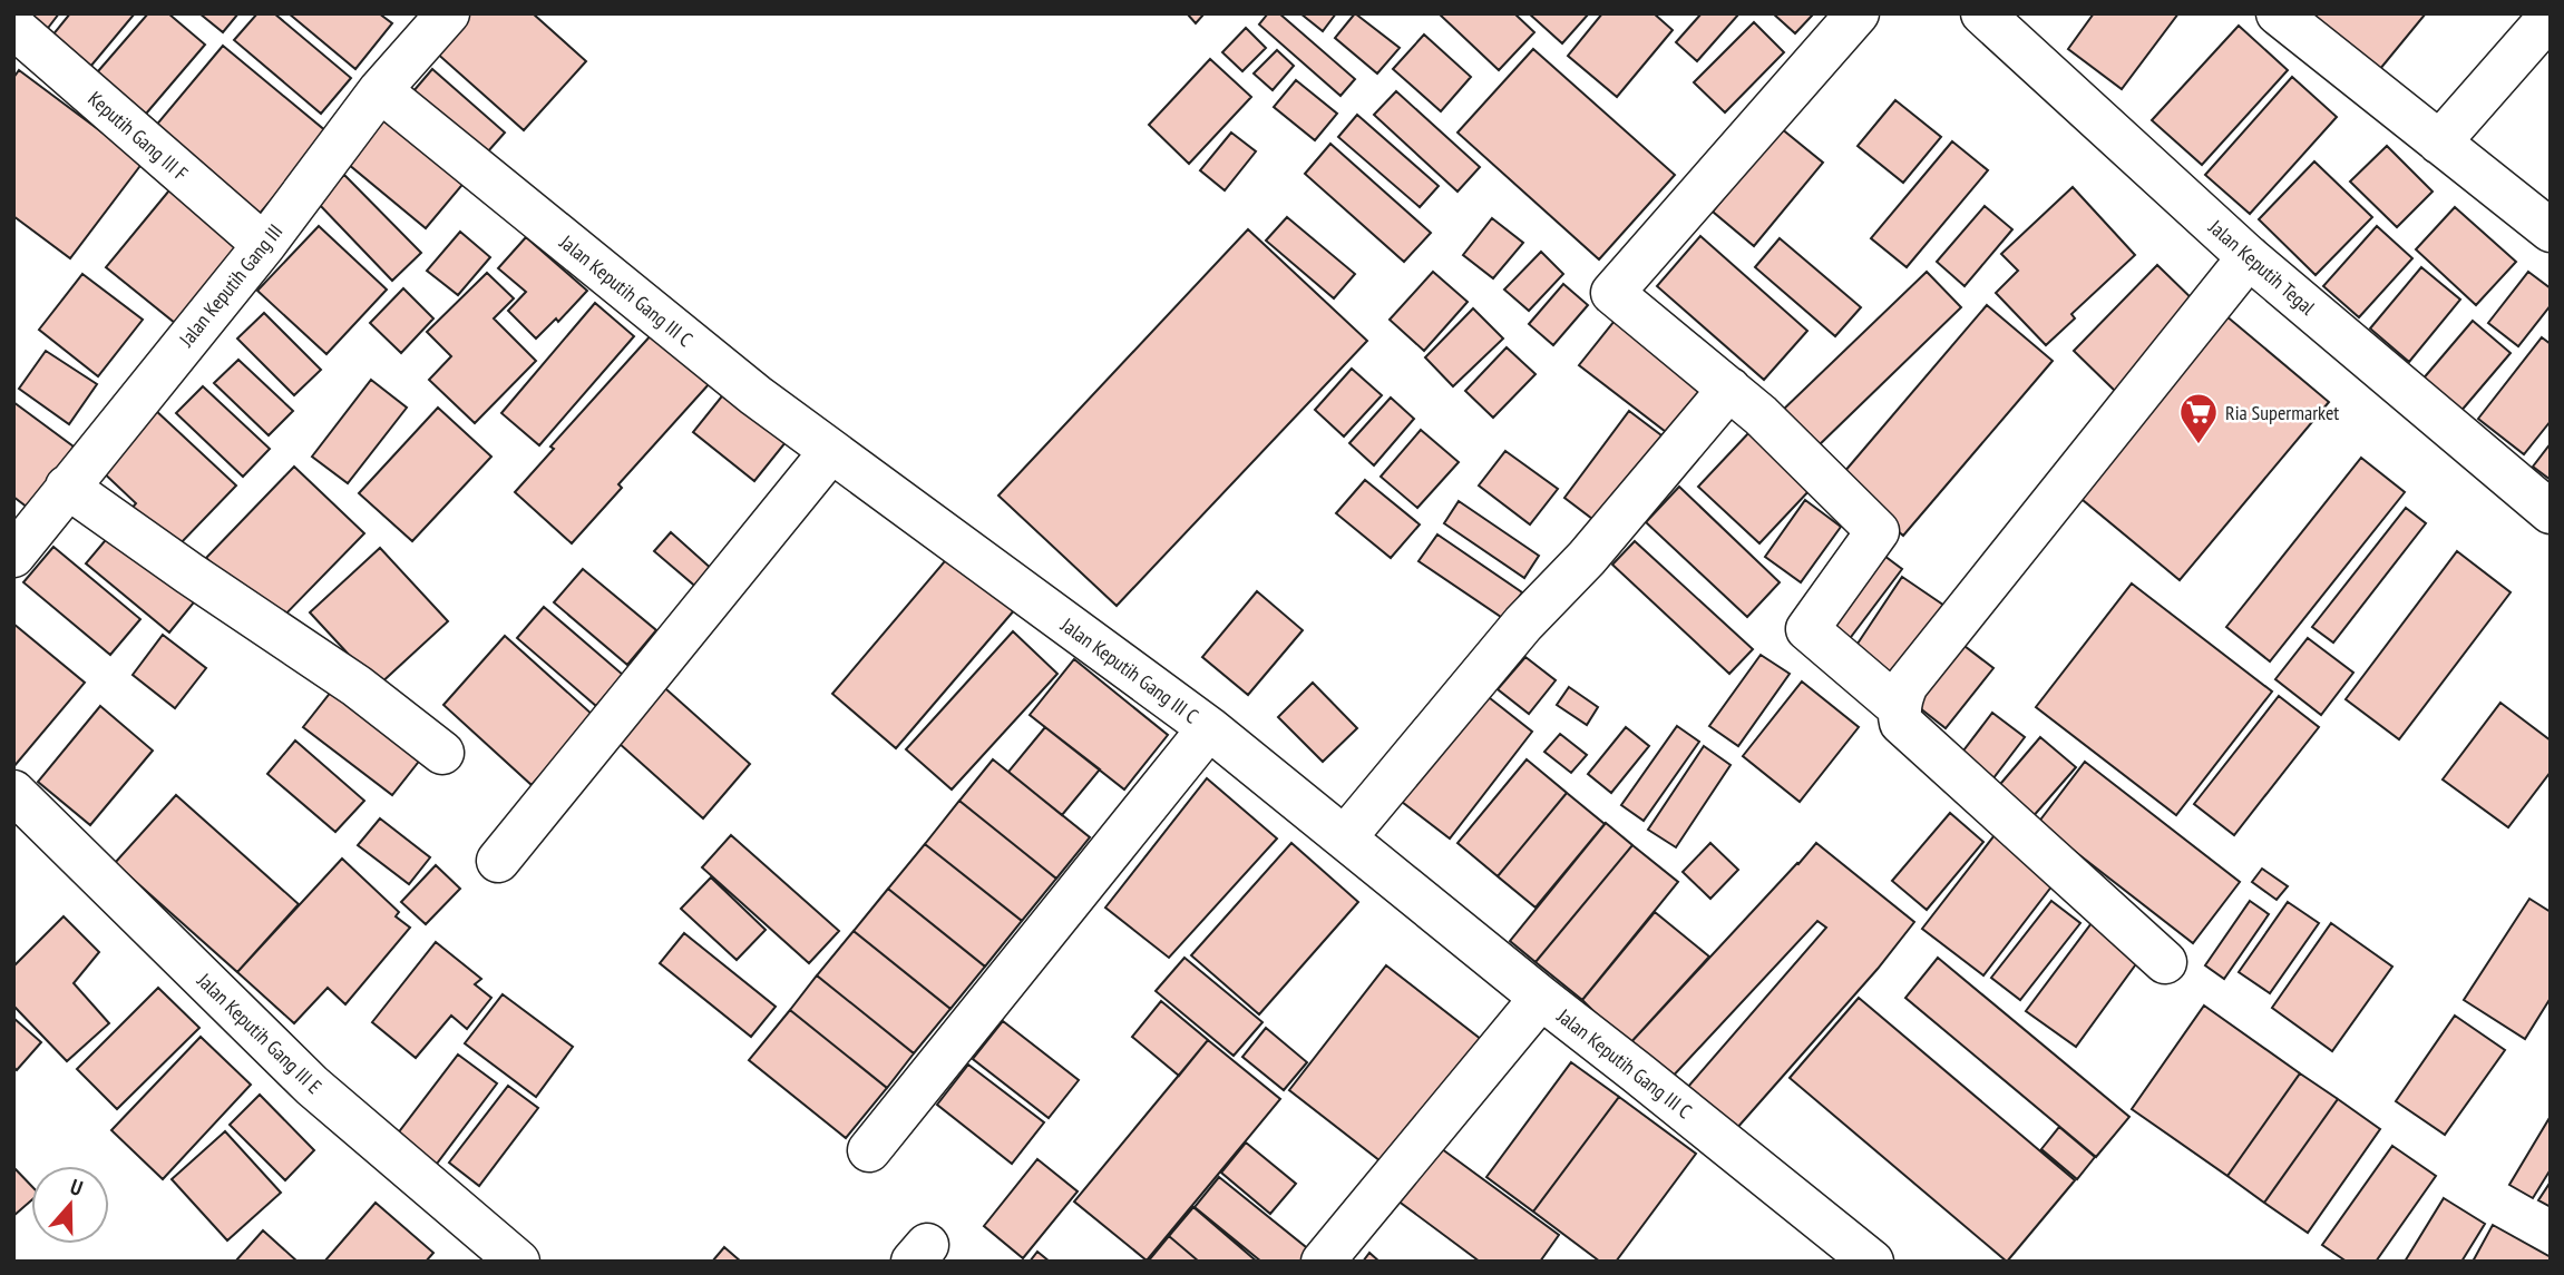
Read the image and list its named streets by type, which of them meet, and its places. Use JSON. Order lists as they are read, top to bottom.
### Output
{
  "streets": {
    "street": [
      "Keputih Gang III F",
      "Jalan Keputih Tegal",
      "Jalan Keputih Gang III",
      "Jalan Keputih Gang III C",
      "Jalan Keputih Gang III E"
    ]
  },
  "crossings": [
    ["Keputih Gang III F", "Jalan Keputih Gang III"],
    ["Jalan Keputih Gang III", "Jalan Keputih Gang III C"]
  ],
  "places": {
    "supermarket": ["Ria Supermarket"]
  },
  "north": "top"
}
